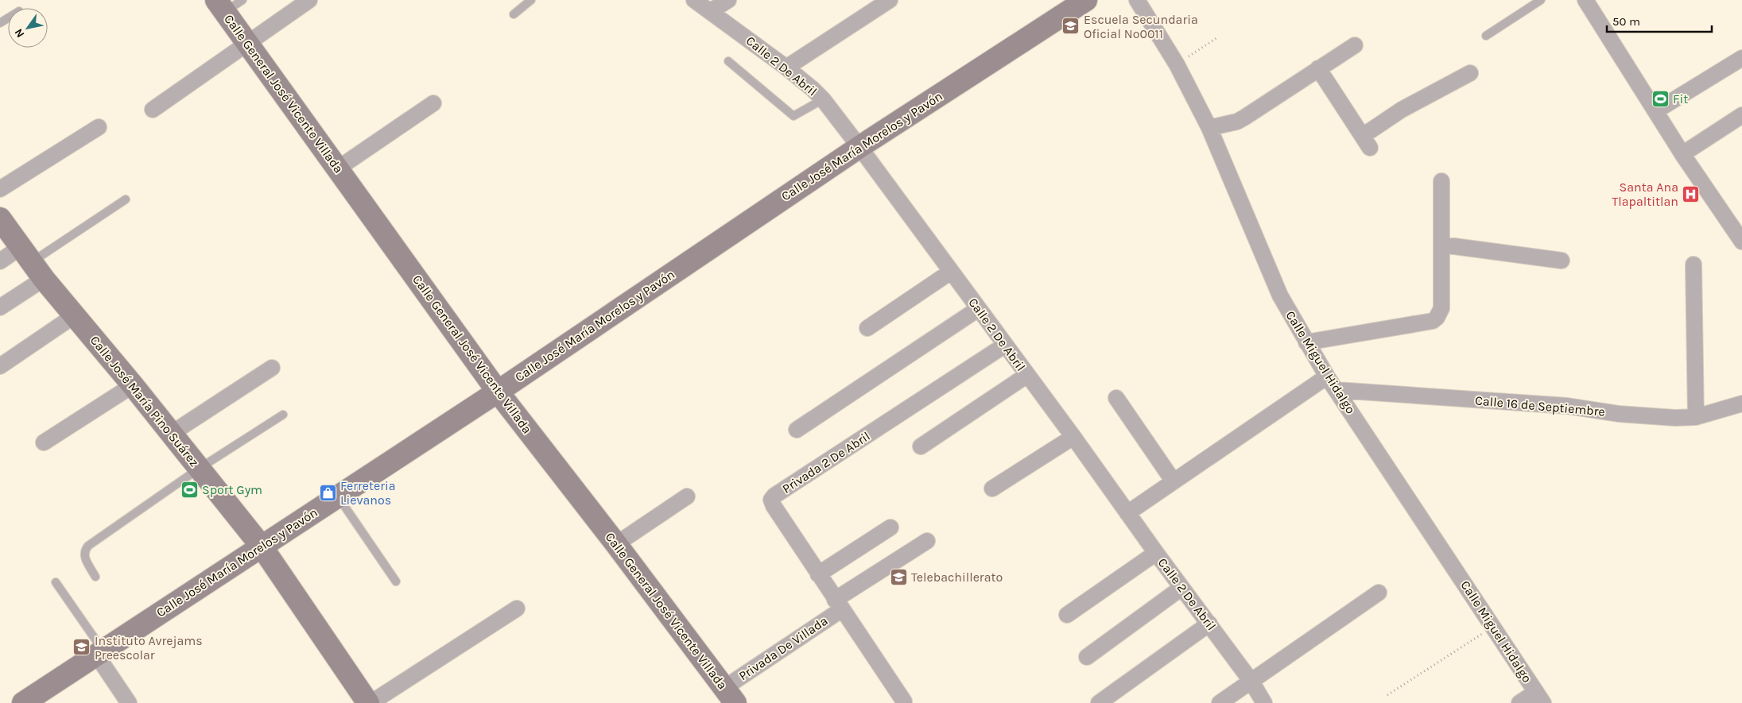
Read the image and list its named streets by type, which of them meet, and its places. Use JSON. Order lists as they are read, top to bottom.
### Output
{
  "streets": {
    "main road": ["Calle General José Vicente Villada", "Calle José María Morelos y Pavón", "Calle José María Pino Suárez"],
    "street": [
      "Calle 2 De Abril",
      "Calle Miguel Hidalgo",
      "Calle 16 de Septiembre",
      "Privada 2 De Abril",
      "Privada De Villada"
    ]
  },
  "crossings": [
    ["Calle 2 De Abril", "Calle José María Morelos y Pavón"],
    ["Calle 2 De Abril", "Privada 2 De Abril"],
    ["Calle General José Vicente Villada", "Calle José María Morelos y Pavón"],
    ["Calle General José Vicente Villada", "Privada De Villada"],
    ["Calle José María Morelos y Pavón", "Calle José María Pino Suárez"],
    ["Calle Miguel Hidalgo", "Calle 16 de Septiembre"],
    ["Privada 2 De Abril", "Privada De Villada"]
  ],
  "places": {
    "school or university": ["Escuela Secundaria Oficial No0011", "Telebachillerato", "Instituto Avrejams Preescolar"],
    "sports": ["Fit", "Sport Gym"],
    "hospital": ["Santa Ana Tlapaltitlan"],
    "shop": ["Ferreteria Lievanos"]
  },
  "scale_bar": "50 m",
  "north": "bottom left"
}
